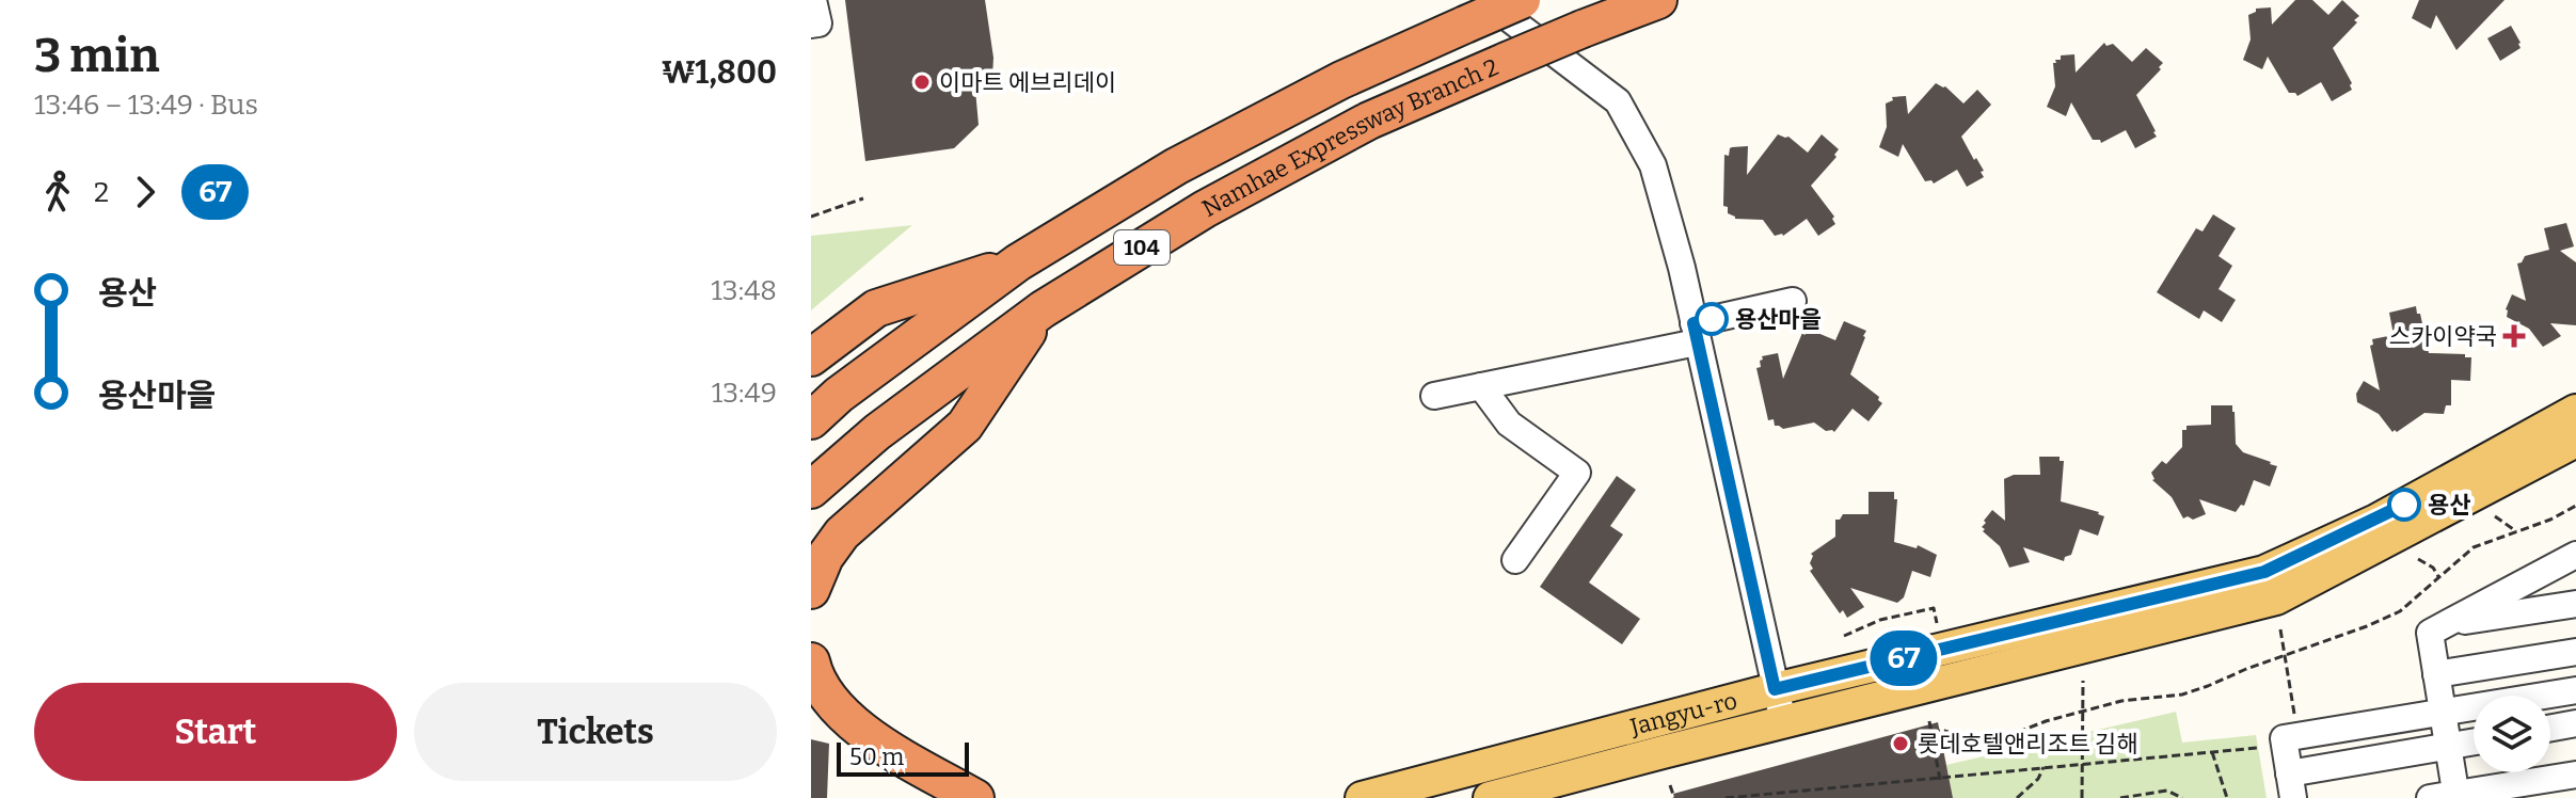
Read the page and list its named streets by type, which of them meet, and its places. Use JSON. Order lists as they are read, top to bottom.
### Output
{
  "streets": {
    "highway": ["Namhae Expressway Branch 2", "104"],
    "main road": ["Jangyu-ro"]
  },
  "places": {
    "other": [
      "이마트 에브리데이",
      "용산마을",
      "용산",
      "롯데호텔앤리조트 김해"
    ],
    "health": ["스카이약국"]
  },
  "lines": ["bus line 67"],
  "scale_bar": "50 m",
  "page": {
    "heading": ["3 min", "13:46 – 13:49 · Bus", "₩1,800"],
    "on_map": "67",
    "legs": ["2", "67"],
    "list": [
      {
        "name": "용산",
        "value": "13:48"
      },
      {
        "name": "용산마을",
        "value": "13:49"
      }
    ],
    "buttons": ["Start", "Tickets"],
    "scale": "50 m"
  }
}
